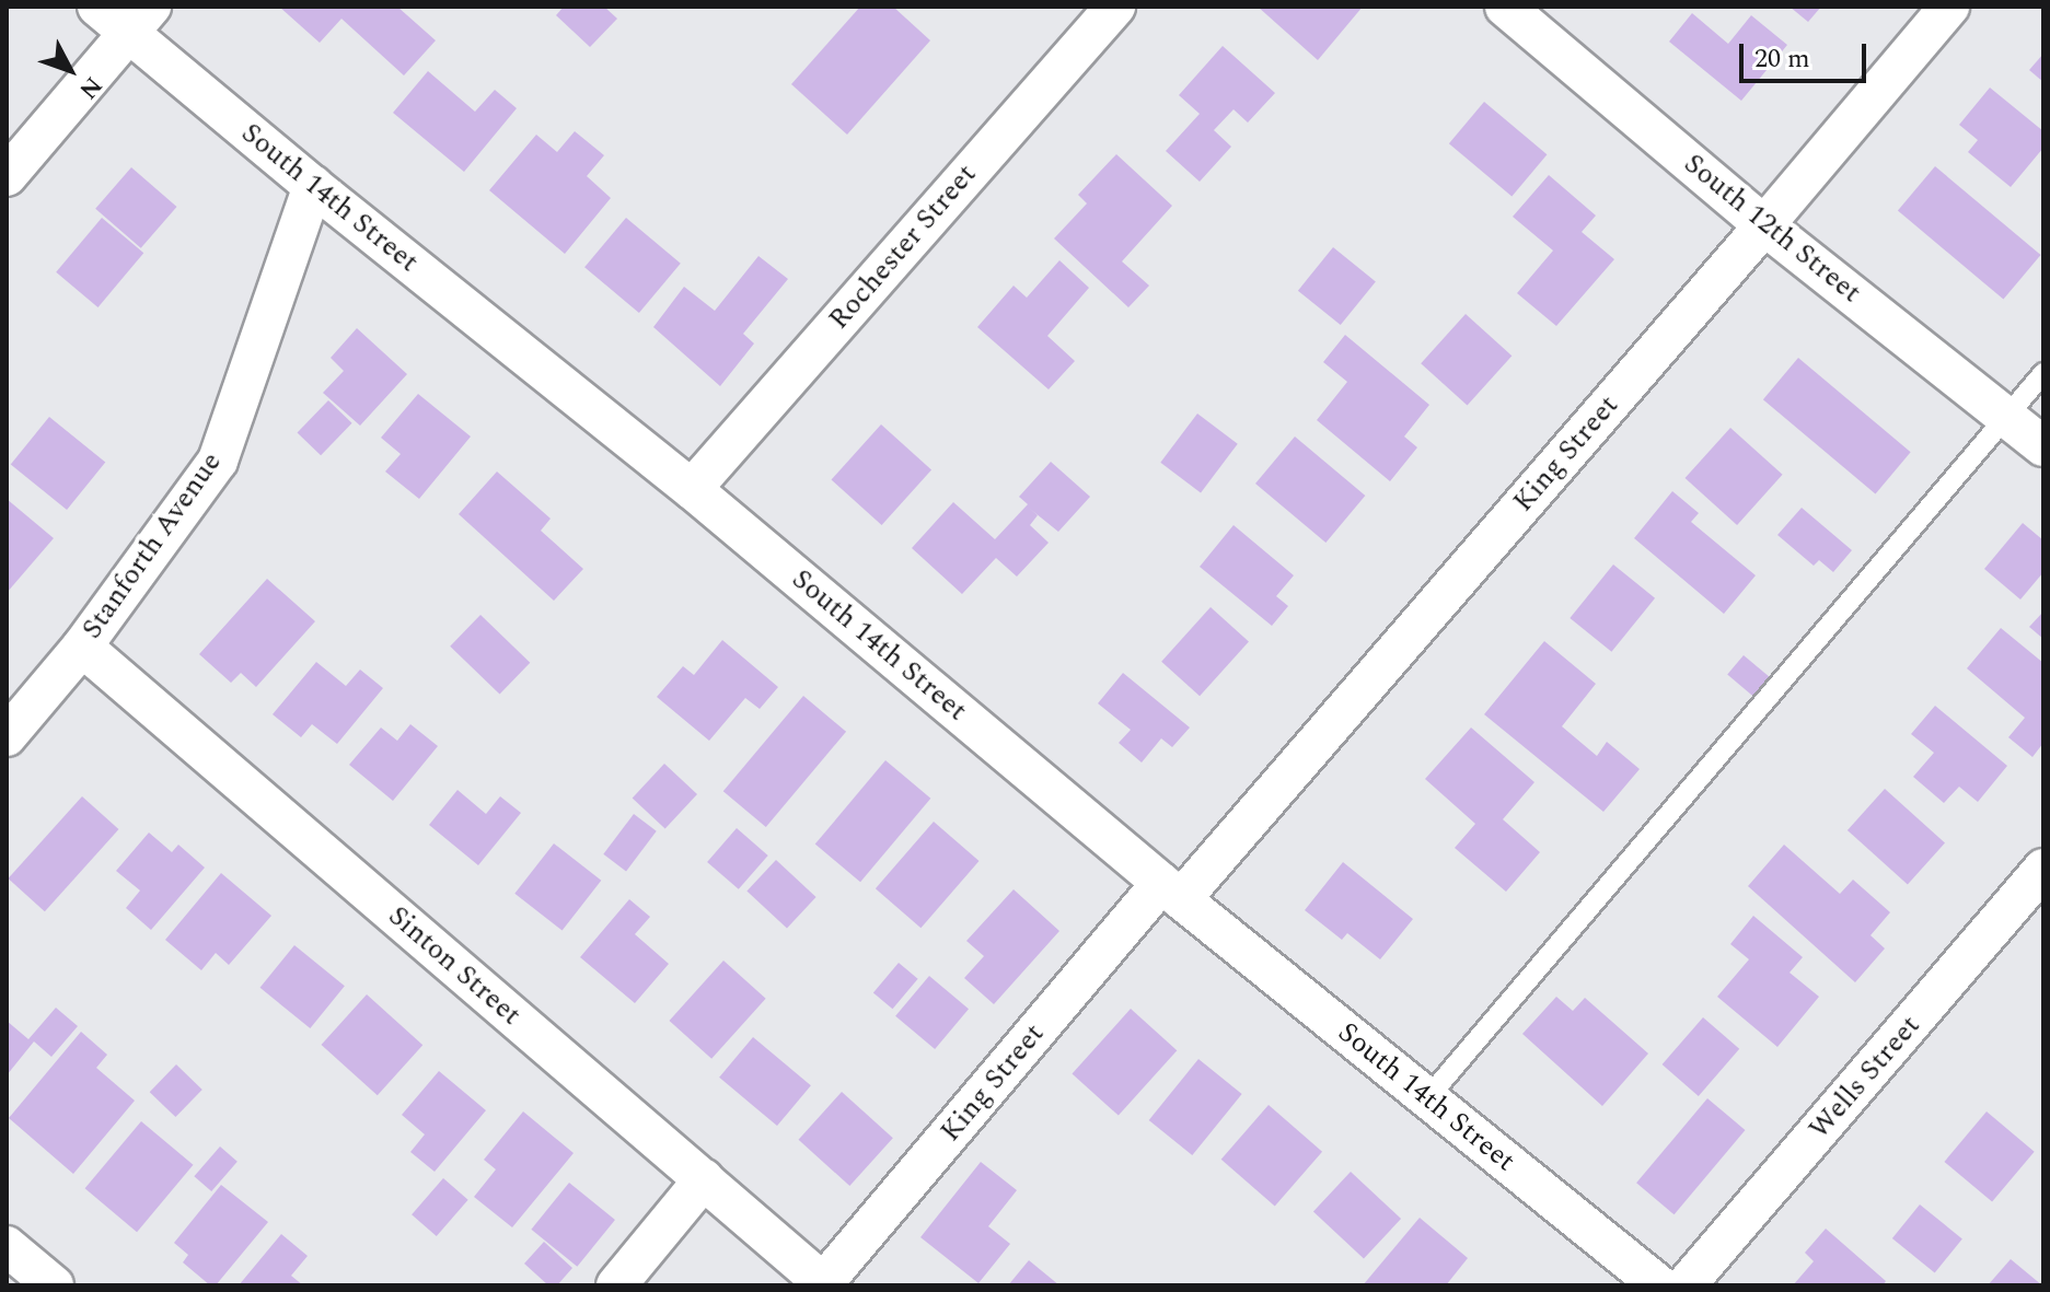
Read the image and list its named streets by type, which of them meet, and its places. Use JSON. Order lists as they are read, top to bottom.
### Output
{
  "streets": {
    "street": [
      "South 14th Street",
      "South 12th Street",
      "Rochester Street",
      "King Street",
      "Stanforth Avenue",
      "Sinton Street",
      "Wells Street"
    ]
  },
  "crossings": [
    ["South 14th Street", "Rochester Street"],
    ["South 14th Street", "King Street"],
    ["South 14th Street", "Stanforth Avenue"],
    ["South 12th Street", "King Street"],
    ["King Street", "Sinton Street"],
    ["Stanforth Avenue", "Sinton Street"]
  ],
  "scale_bar": "20 m",
  "north": "bottom right"
}
